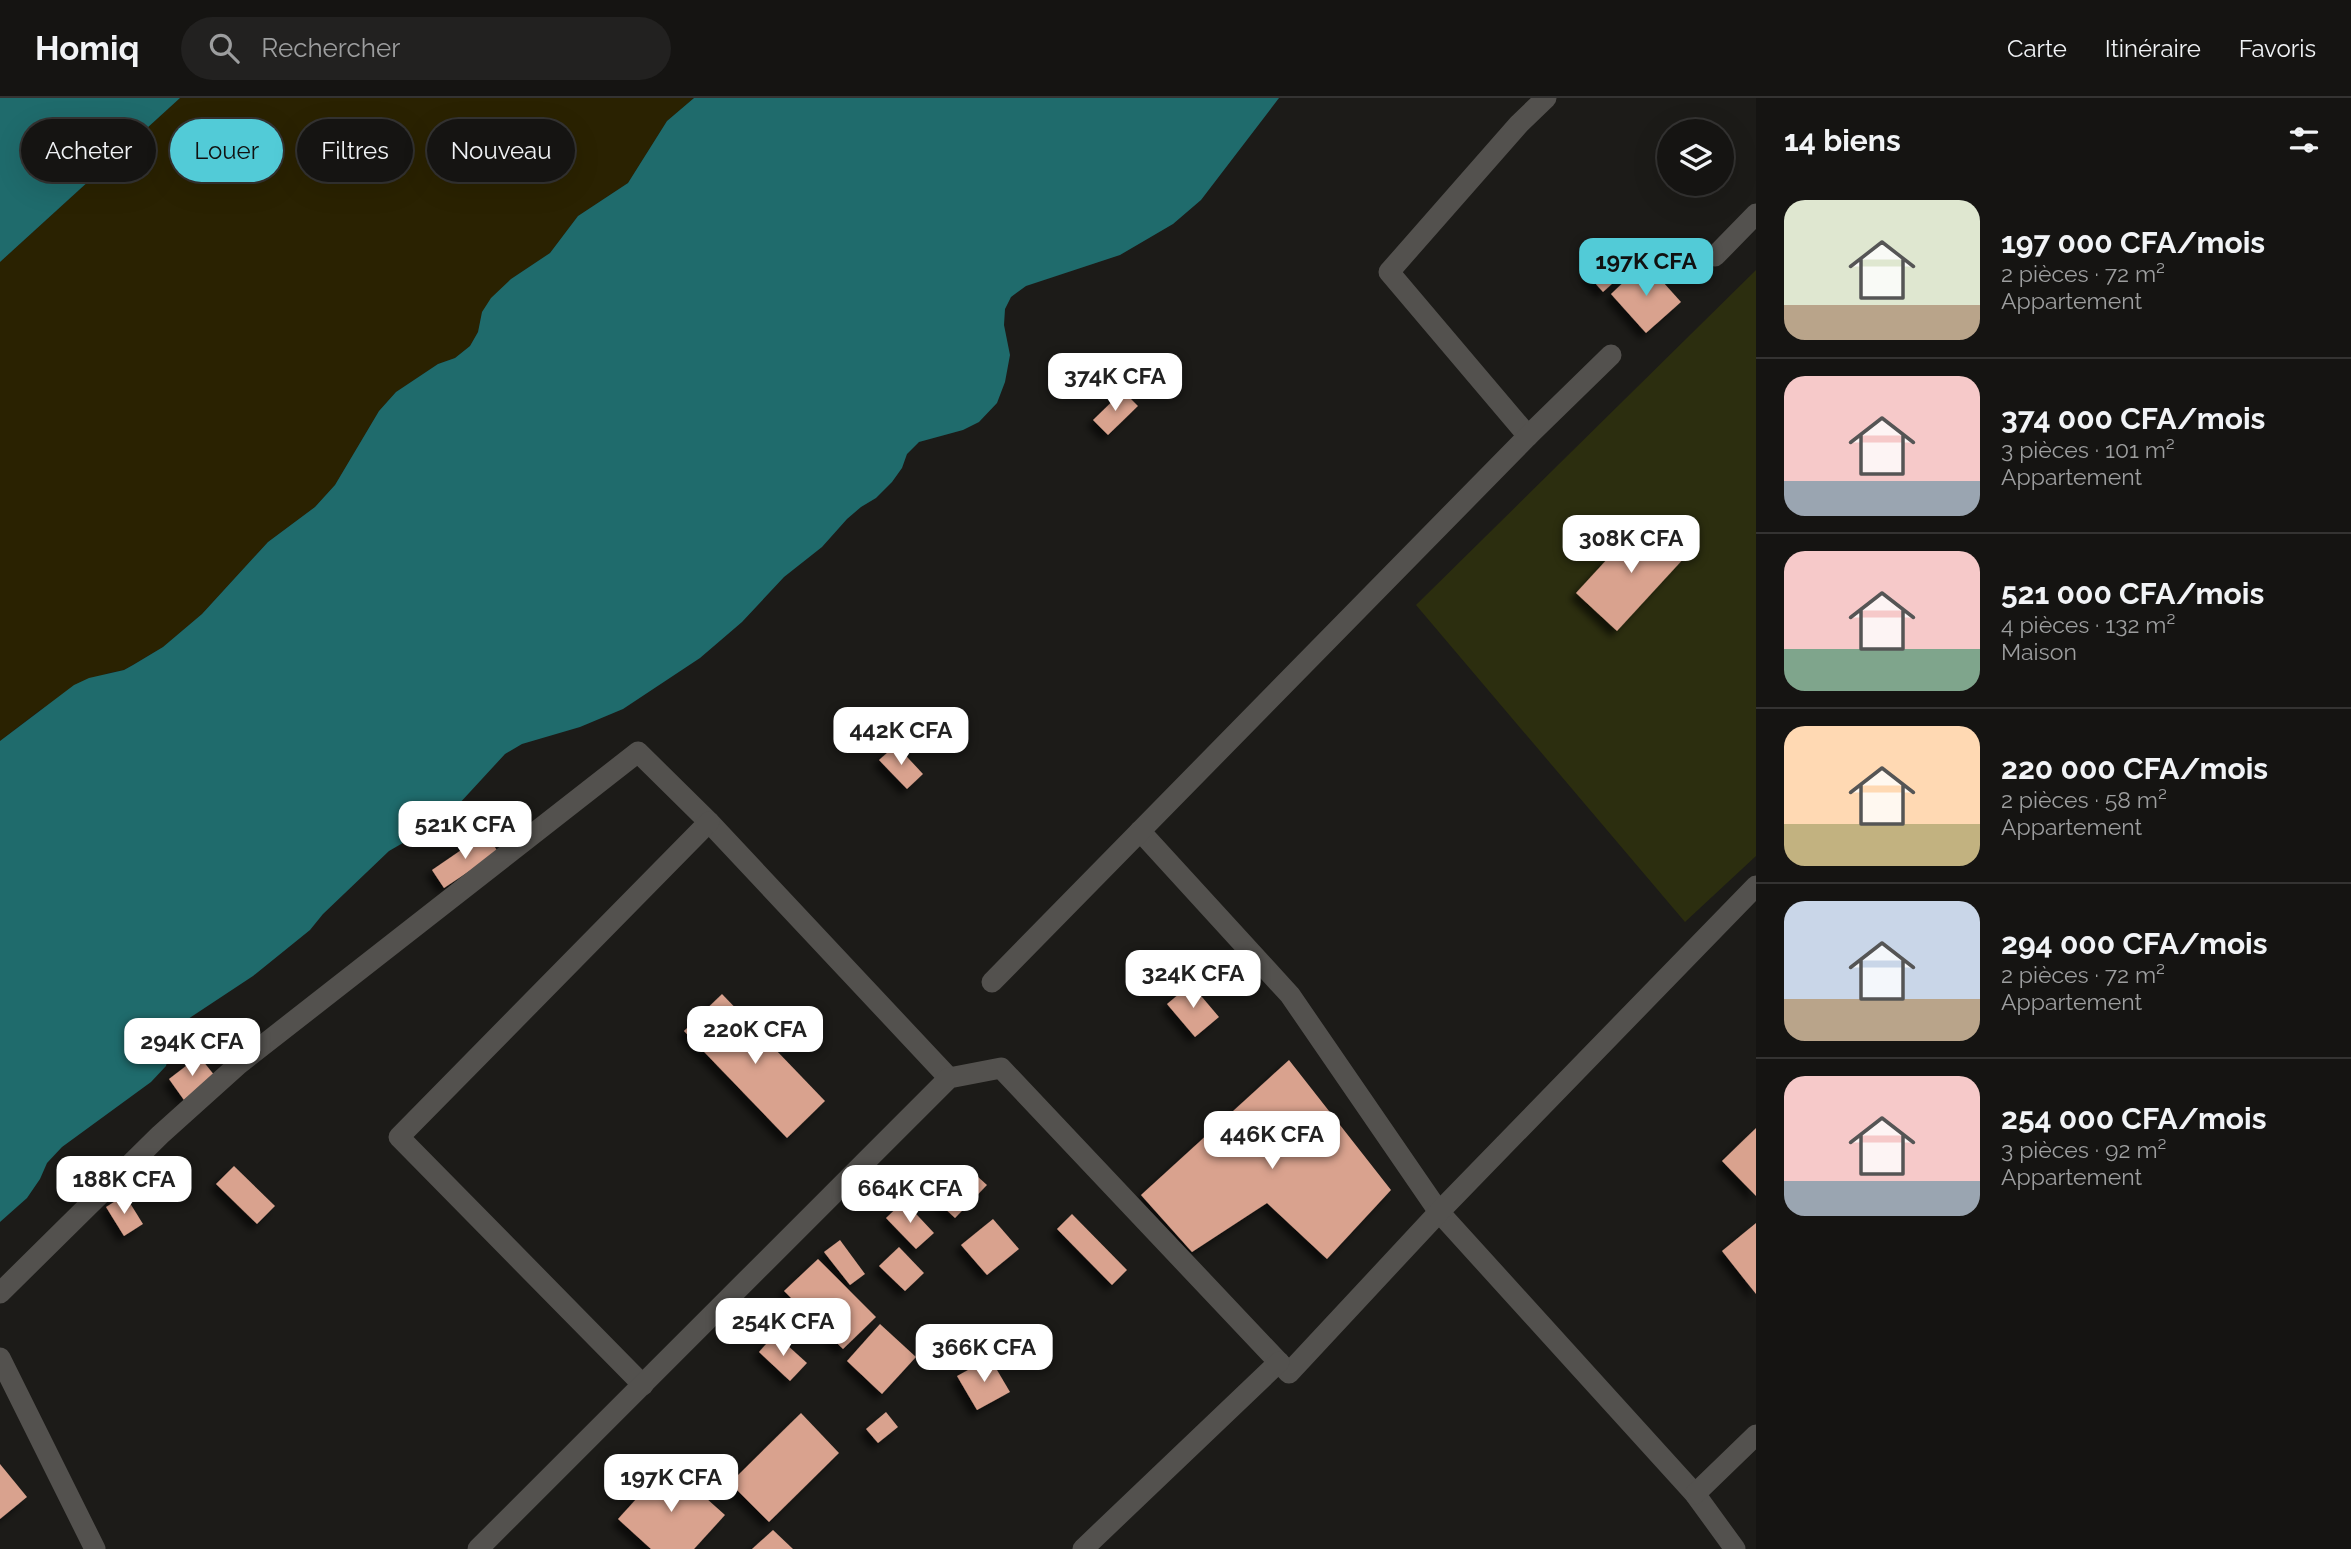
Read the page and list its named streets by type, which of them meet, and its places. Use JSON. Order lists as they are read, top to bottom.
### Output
{
  "page": {
    "header": "Homiq",
    "search": "Rechercher",
    "nav": ["Carte", "Itinéraire", "Favoris"],
    "heading": "14 biens",
    "chip": [
      "Acheter",
      "Louer",
      "Filtres",
      "Nouveau"
    ],
    "list": [
      {
        "name": "197 000 CFA/mois",
        "note": "2 pièces · 72 m² · Appartement"
      },
      {
        "name": "374 000 CFA/mois",
        "note": "3 pièces · 101 m² · Appartement"
      },
      {
        "name": "521 000 CFA/mois",
        "note": "4 pièces · 132 m² · Maison"
      },
      {
        "name": "220 000 CFA/mois",
        "note": "2 pièces · 58 m² · Appartement"
      },
      {
        "name": "294 000 CFA/mois",
        "note": "2 pièces · 72 m² · Appartement"
      },
      {
        "name": "254 000 CFA/mois",
        "note": "3 pièces · 92 m² · Appartement"
      }
    ],
    "price": [
      "197K CFA",
      "374K CFA",
      "308K CFA",
      "442K CFA",
      "521K CFA",
      "324K CFA",
      "220K CFA",
      "294K CFA",
      "446K CFA",
      "188K CFA",
      "664K CFA",
      "254K CFA",
      "366K CFA",
      "197K CFA"
    ]
  }
}
